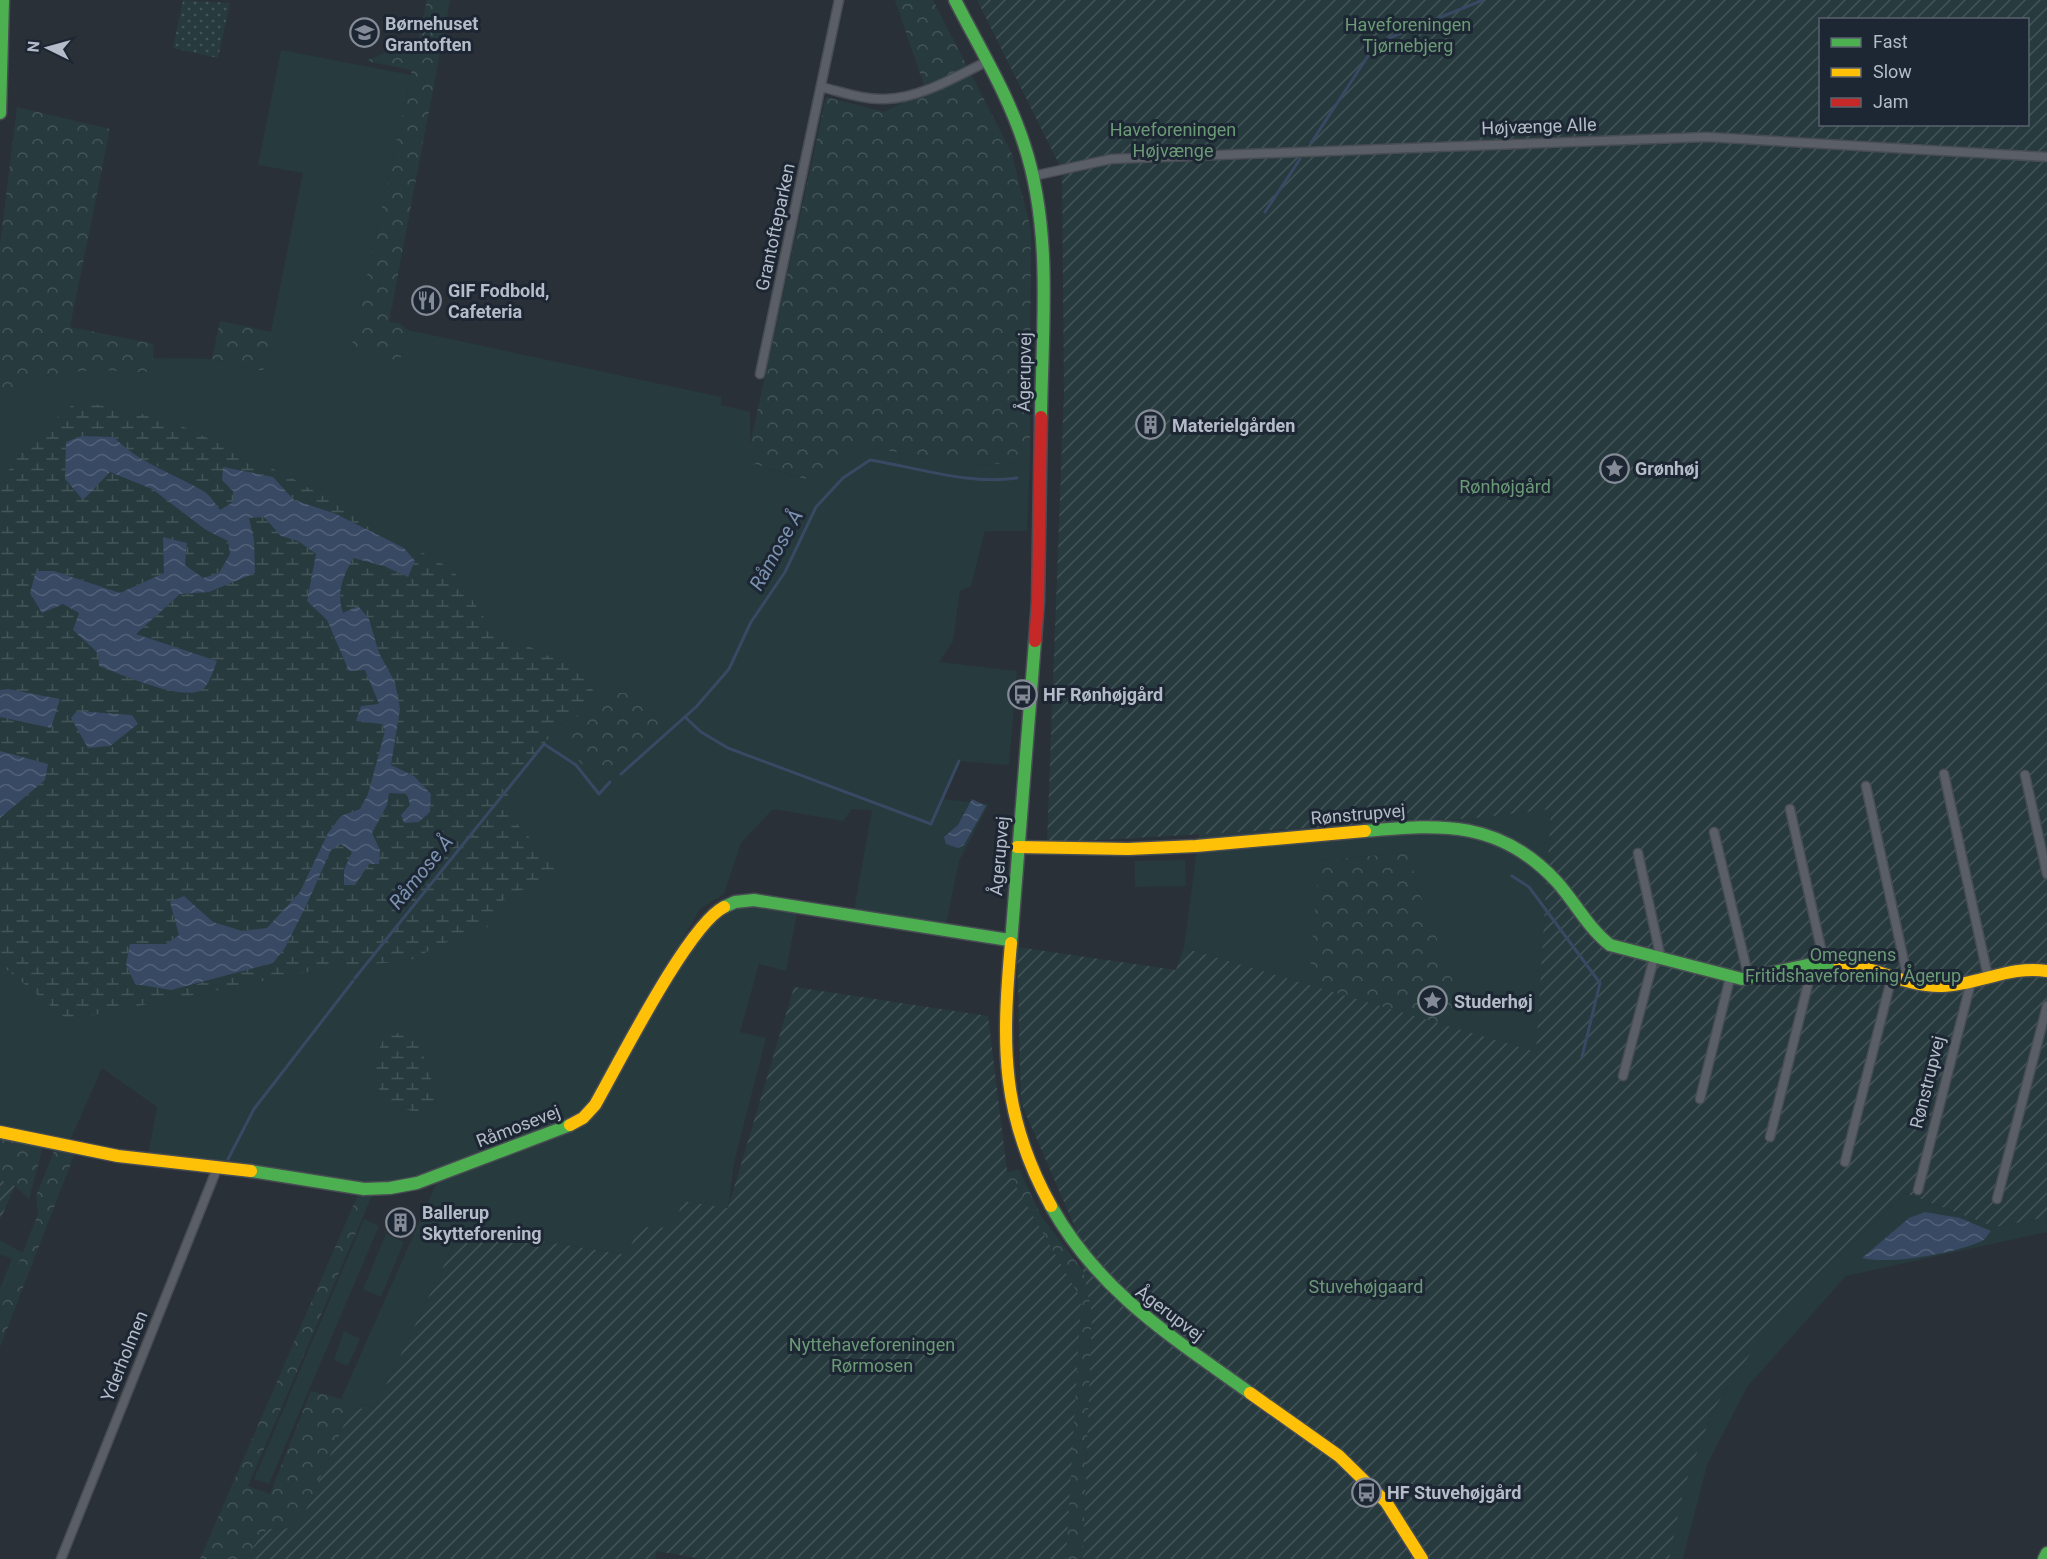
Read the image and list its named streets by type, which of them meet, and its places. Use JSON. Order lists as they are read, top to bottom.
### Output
{
  "streets": {
    "main road": ["Ågerupvej", "Rønstrupvej", "Råmosevej"],
    "street": ["Højvænge Alle", "Grantofteparken", "Yderholmen"]
  },
  "crossings": [
    ["Højvænge Alle", "Ågerupvej"],
    ["Ågerupvej", "Rønstrupvej"],
    ["Ågerupvej", "Råmosevej"],
    ["Råmosevej", "Yderholmen"]
  ],
  "water": ["Råmose Å"],
  "parks": [
    "Haveforeningen Tjørnebjerg",
    "Haveforeningen Højvænge",
    "Rønhøjgård",
    "Omegnens Fritidshaveforening Ågerup",
    "Stuvehøjgaard",
    "Nyttehaveforeningen Rørmosen"
  ],
  "places": {
    "school or university": ["Børnehuset Grantoften"],
    "restaurant": ["GIF Fodbold, Cafeteria"],
    "building": ["Materielgården", "Ballerup Skytteforening"],
    "place": ["Grønhøj", "Studerhøj"],
    "bus stop": ["HF Rønhøjgård", "HF Stuvehøjgård"]
  },
  "legend": ["Fast", "Slow", "Jam"],
  "north": "left"
}
